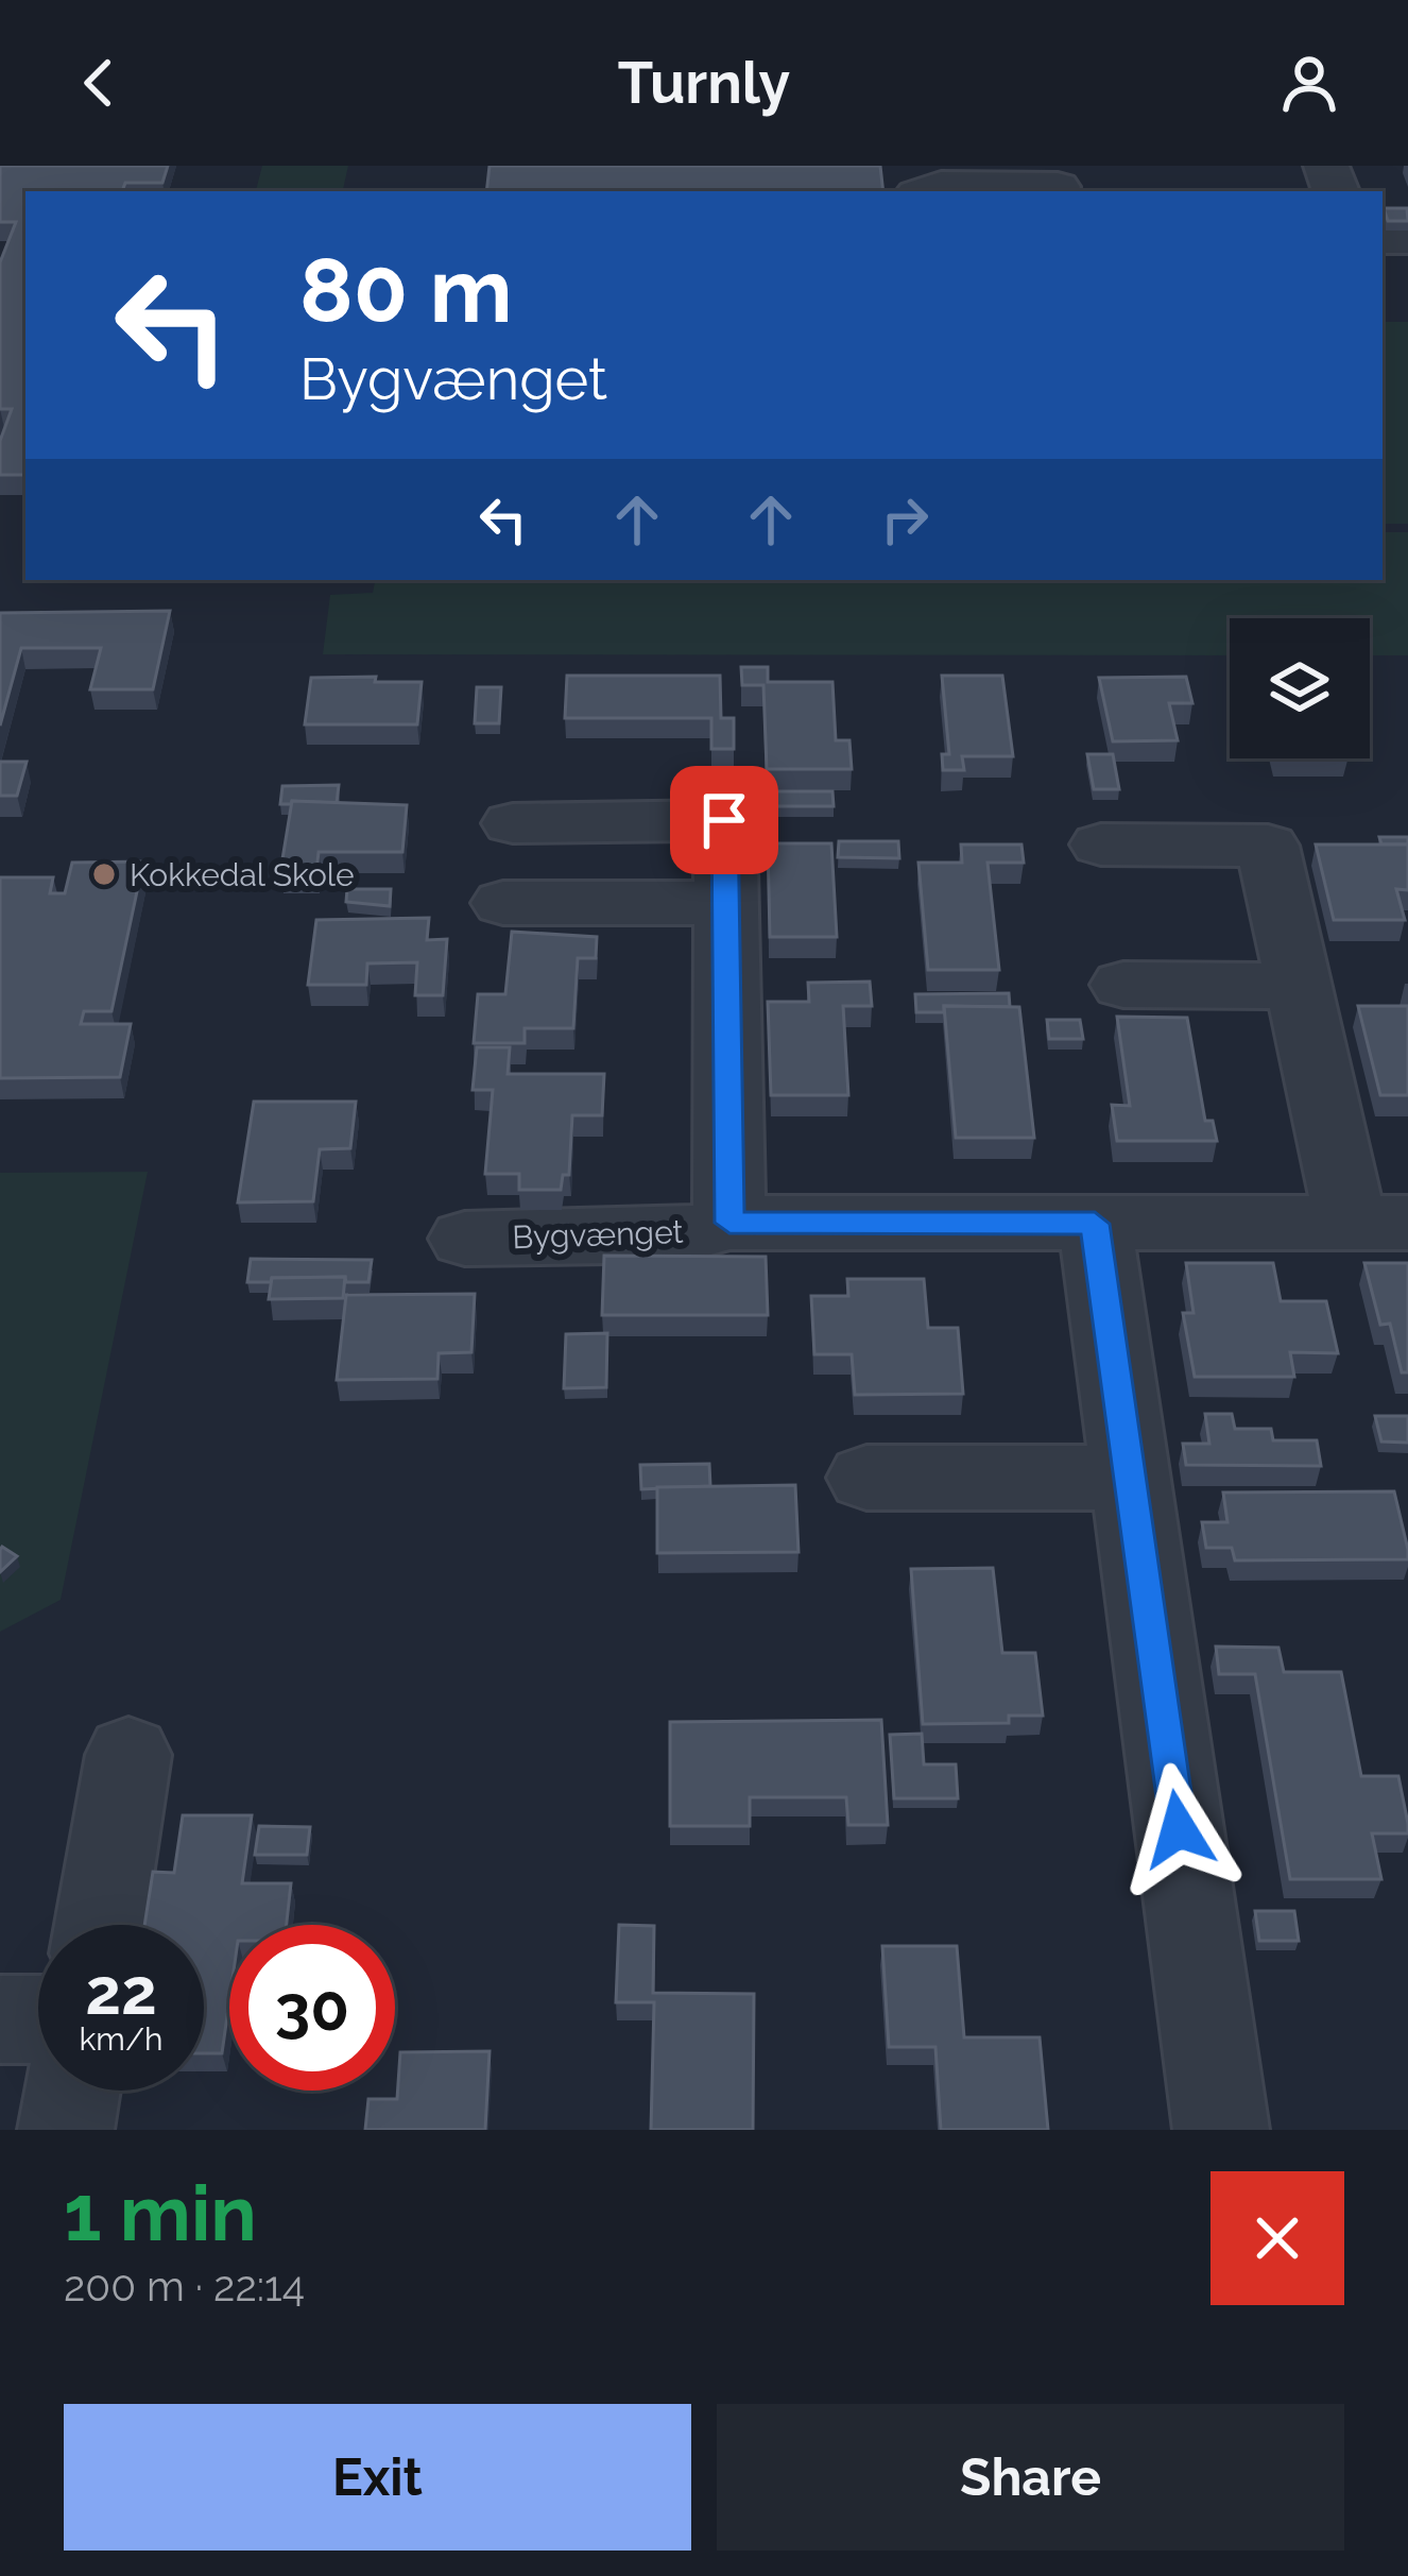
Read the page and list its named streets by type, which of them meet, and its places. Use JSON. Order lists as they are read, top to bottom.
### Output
{
  "streets": {
    "street": ["Bygvænget"]
  },
  "places": ["Kokkedal Skole"],
  "page": {
    "header": "Turnly",
    "turn": ["80 m", "Bygvænget"],
    "speed": "22 km/h",
    "limit": "30",
    "heading": ["1 min", "200 m · 22:14"],
    "buttons": ["Exit", "Share"]
  }
}
